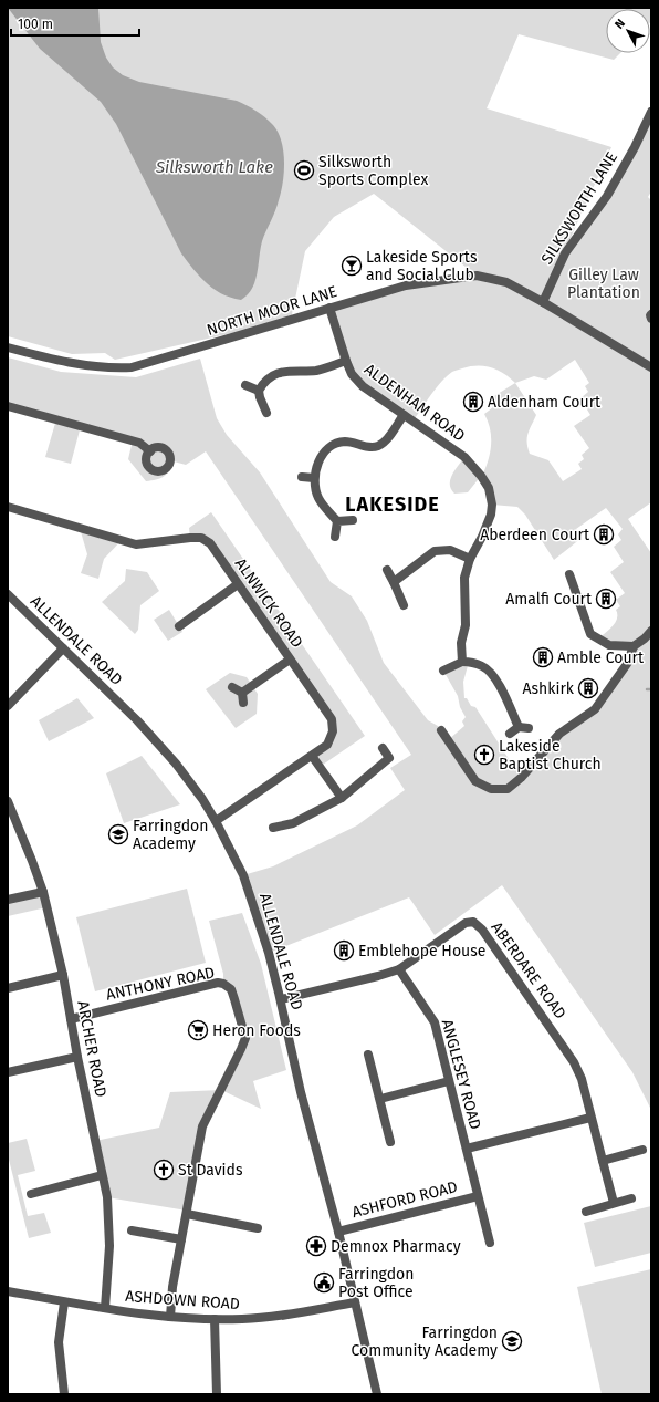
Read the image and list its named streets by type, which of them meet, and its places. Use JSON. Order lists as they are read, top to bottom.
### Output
{
  "streets": {
    "street": [
      "SILKSWORTH LANE",
      "NORTH MOOR LANE",
      "ALDENHAM ROAD",
      "ALNWICK ROAD",
      "ALLENDALE ROAD",
      "ABERDARE ROAD",
      "ANTHONY ROAD",
      "ARCHER ROAD",
      "ANGLESEY ROAD",
      "ASHFORD ROAD",
      "ASHDOWN ROAD"
    ]
  },
  "crossings": [
    ["SILKSWORTH LANE", "NORTH MOOR LANE"],
    ["NORTH MOOR LANE", "ALDENHAM ROAD"],
    ["ALNWICK ROAD", "ALLENDALE ROAD"],
    ["ALLENDALE ROAD", "ABERDARE ROAD"],
    ["ALLENDALE ROAD", "ASHFORD ROAD"],
    ["ALLENDALE ROAD", "ASHDOWN ROAD"],
    ["ABERDARE ROAD", "ANGLESEY ROAD"],
    ["ANTHONY ROAD", "ARCHER ROAD"],
    ["ANTHONY ROAD", "ASHDOWN ROAD"],
    ["ARCHER ROAD", "ASHDOWN ROAD"],
    ["ANGLESEY ROAD", "ASHFORD ROAD"]
  ],
  "districts": ["LAKESIDE"],
  "water": ["Silksworth Lake"],
  "parks": ["Gilley Law Plantation"],
  "places": {
    "sports": ["Silksworth Sports Complex"],
    "bar": ["Lakeside Sports and Social Club"],
    "building": [
      "Aldenham Court",
      "Aberdeen Court",
      "Amalfi Court",
      "Amble Court",
      "Ashkirk",
      "Emblehope House"
    ],
    "church": ["Lakeside Baptist Church", "St Davids"],
    "school or university": ["Farringdon Academy", "Farringdon Community Academy"],
    "supermarket": ["Heron Foods"],
    "pharmacy": ["Demnox Pharmacy"],
    "public building": ["Farringdon Post Office"]
  },
  "scale_bar": "100 m",
  "north": "top left"
}
